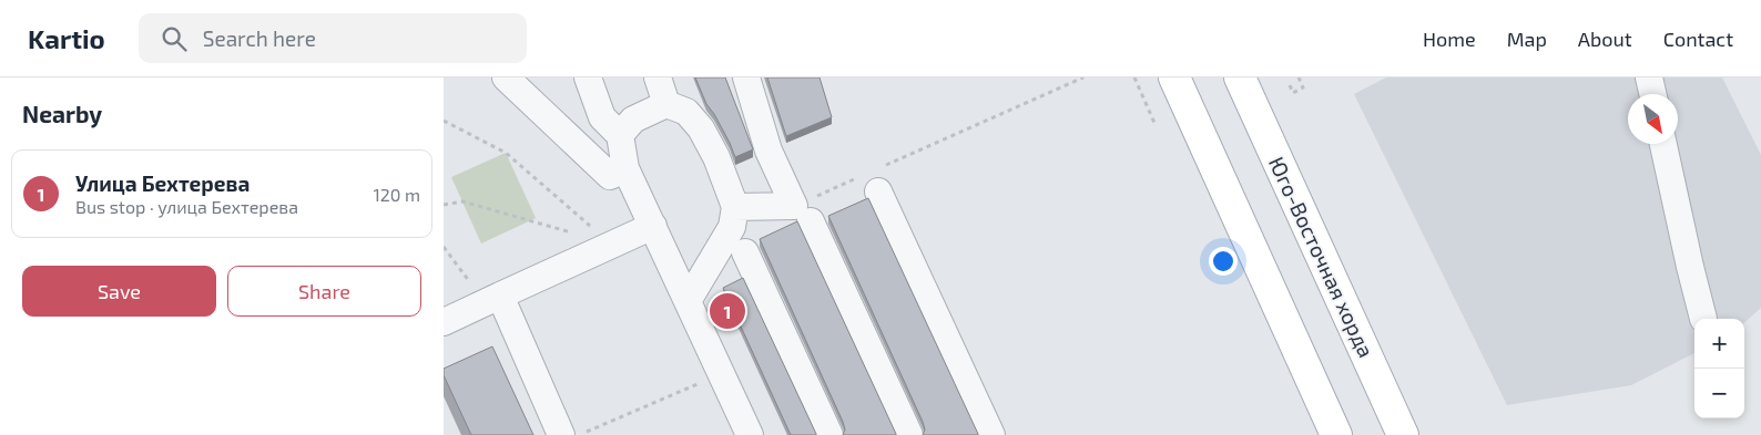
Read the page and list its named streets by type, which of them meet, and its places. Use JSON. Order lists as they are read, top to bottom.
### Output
{
  "streets": {
    "main road": ["Юго-Восточная хорда"]
  },
  "north": "bottom right",
  "page": {
    "header": "Kartio",
    "search": "Search here",
    "nav": [
      "Home",
      "Map",
      "About",
      "Contact"
    ],
    "heading": "Nearby",
    "list": [
      {
        "mark": "1",
        "name": "Улица Бехтерева",
        "note": "Bus stop · улица Бехтерева",
        "value": "120 m"
      }
    ],
    "buttons": ["Save", "Share"],
    "pins": "1",
    "map_buttons": ["+", "−"]
  }
}
